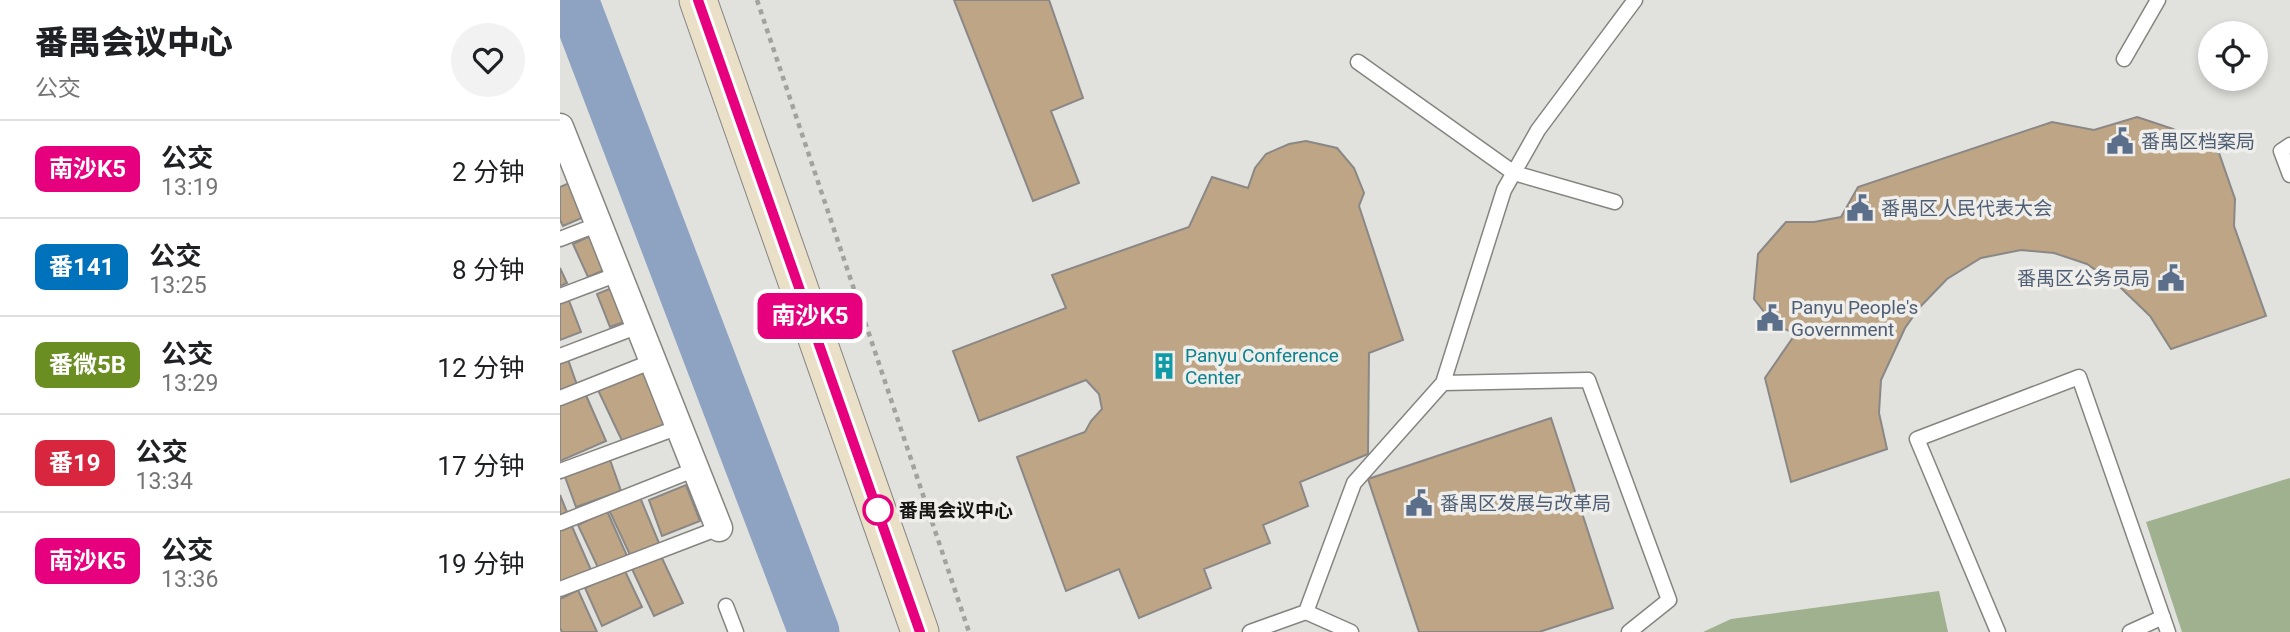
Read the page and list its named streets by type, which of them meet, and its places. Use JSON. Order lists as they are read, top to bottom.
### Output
{
  "places": {
    "public building": [
      "番禺区档案局",
      "番禺区人民代表大会",
      "番禺区公务员局",
      "Panyu People's Government",
      "番禺区发展与改革局"
    ],
    "building": ["Panyu Conference Center"],
    "other": ["番禺会议中心"]
  },
  "lines": ["bus line 南沙K5"],
  "page": {
    "heading": ["番禺会议中心", "公交"],
    "on_map": "南沙K5",
    "list": [
      {
        "mark": "南沙K5",
        "name": "公交",
        "note": "13:19",
        "value": "2 分钟"
      },
      {
        "mark": "番141",
        "name": "公交",
        "note": "13:25",
        "value": "8 分钟"
      },
      {
        "mark": "番微5B",
        "name": "公交",
        "note": "13:29",
        "value": "12 分钟"
      },
      {
        "mark": "番19",
        "name": "公交",
        "note": "13:34",
        "value": "17 分钟"
      },
      {
        "mark": "南沙K5",
        "name": "公交",
        "note": "13:36",
        "value": "19 分钟"
      }
    ]
  }
}
